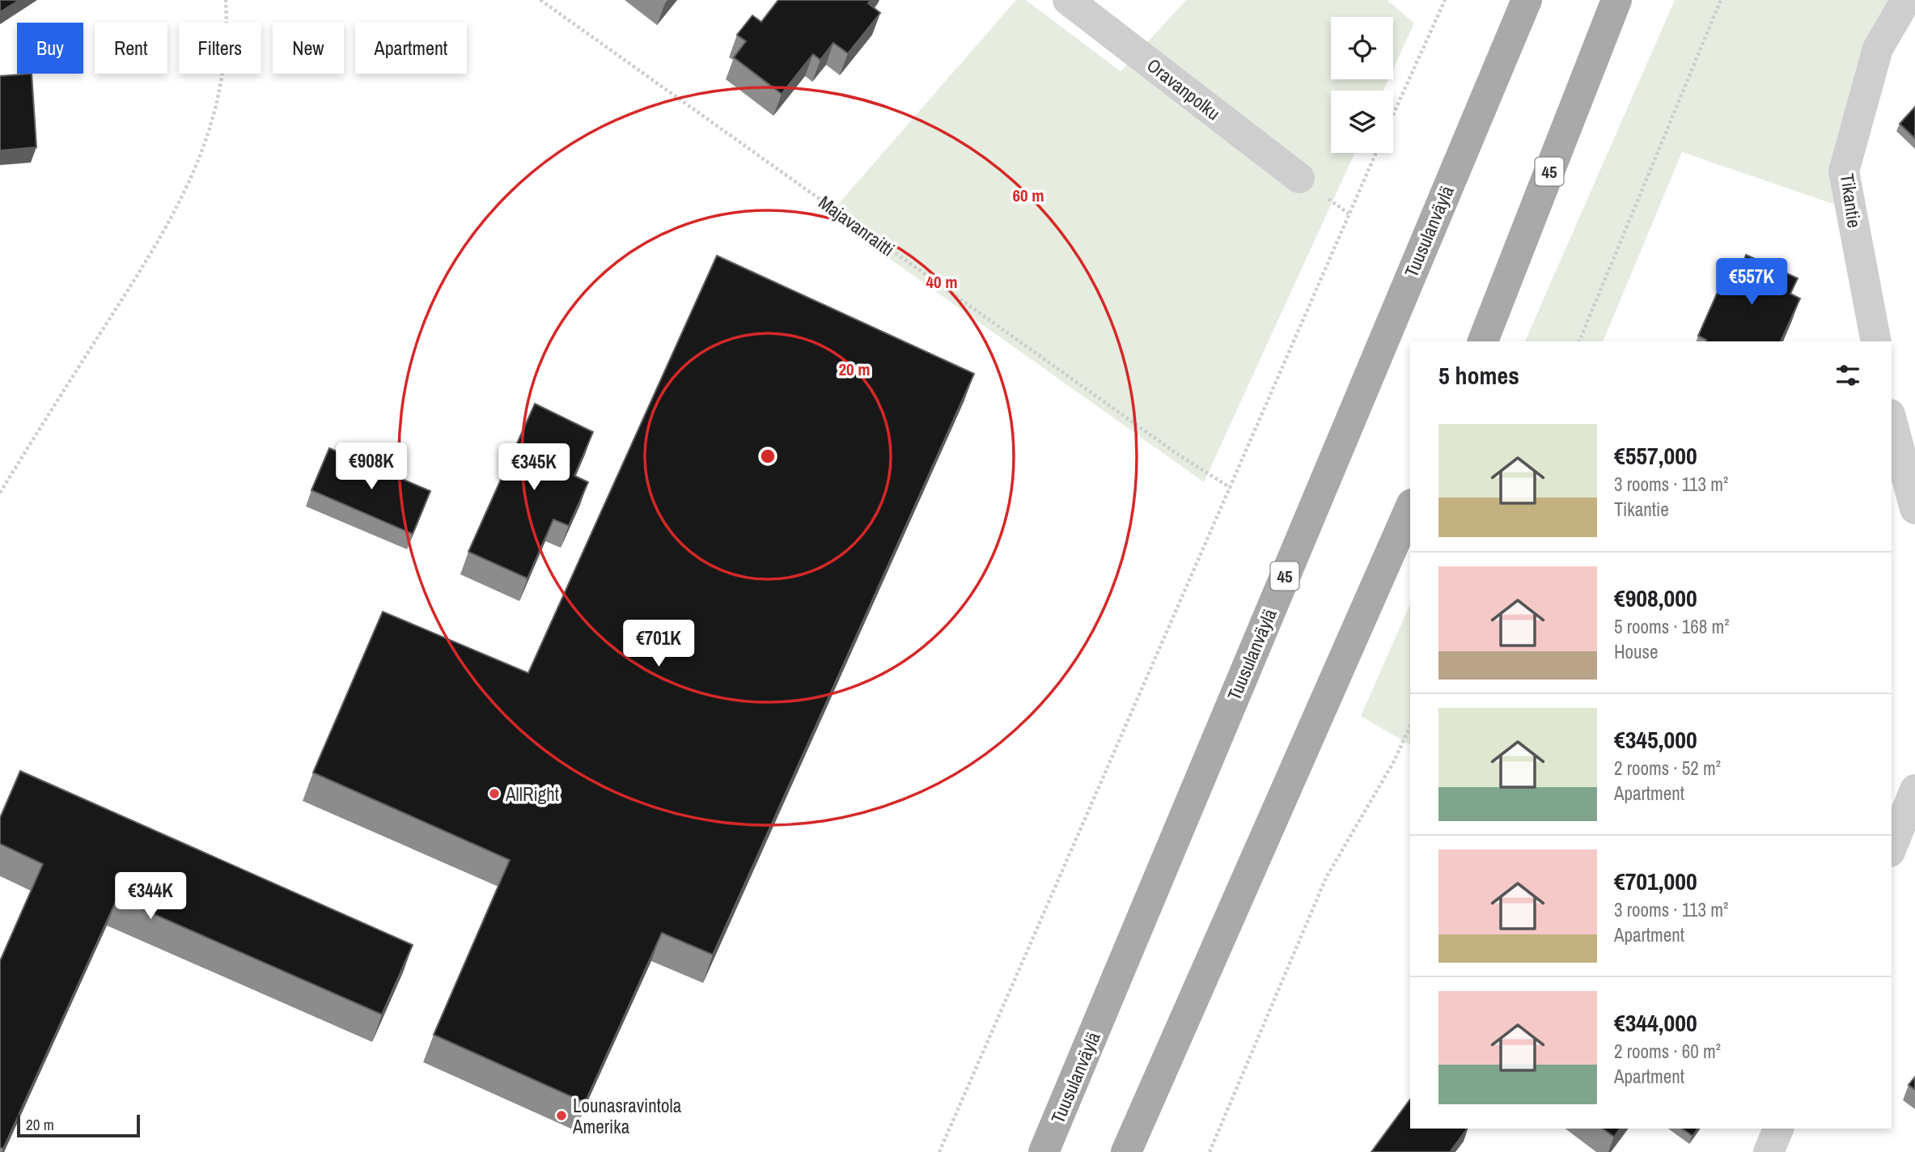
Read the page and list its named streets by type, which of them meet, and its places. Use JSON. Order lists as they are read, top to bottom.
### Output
{
  "streets": {
    "main road": ["45", "Tuusulanväylä"],
    "street": ["Oravanpolku", "Tikantie"],
    "path": ["Majavanraitti"]
  },
  "places": ["AllRight", "Lounasravintola Amerika"],
  "scale_bar": "20 m",
  "page": {
    "chip": [
      "Buy",
      "Rent",
      "Filters",
      "New",
      "Apartment"
    ],
    "price": [
      "€557K",
      "€908K",
      "€345K",
      "€701K",
      "€344K"
    ],
    "heading": "5 homes",
    "list": [
      {
        "name": "€557,000",
        "note": "3 rooms · 113 m² · Tikantie"
      },
      {
        "name": "€908,000",
        "note": "5 rooms · 168 m² · House"
      },
      {
        "name": "€345,000",
        "note": "2 rooms · 52 m² · Apartment"
      },
      {
        "name": "€701,000",
        "note": "3 rooms · 113 m² · Apartment"
      },
      {
        "name": "€344,000",
        "note": "2 rooms · 60 m² · Apartment"
      }
    ],
    "scale": "20 m"
  },
  "rings": ["60 m", "40 m", "20 m"]
}
